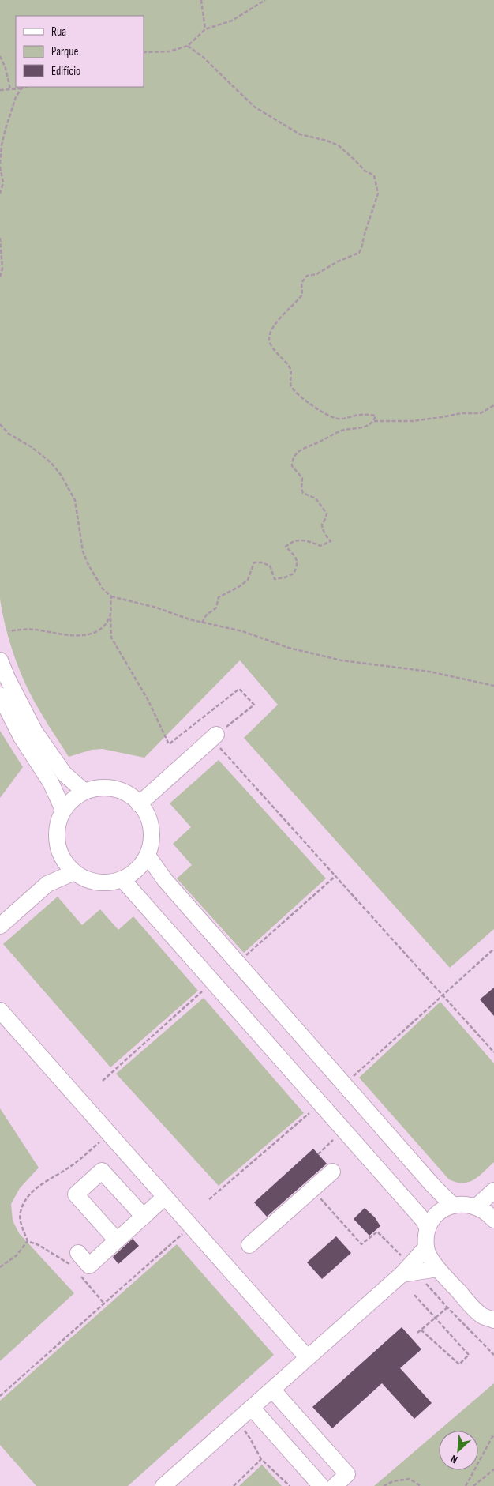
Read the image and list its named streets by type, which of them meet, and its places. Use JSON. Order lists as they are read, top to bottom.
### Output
{
  "legend": ["Rua", "Parque", "Edifício"],
  "north": "bottom left"
}
